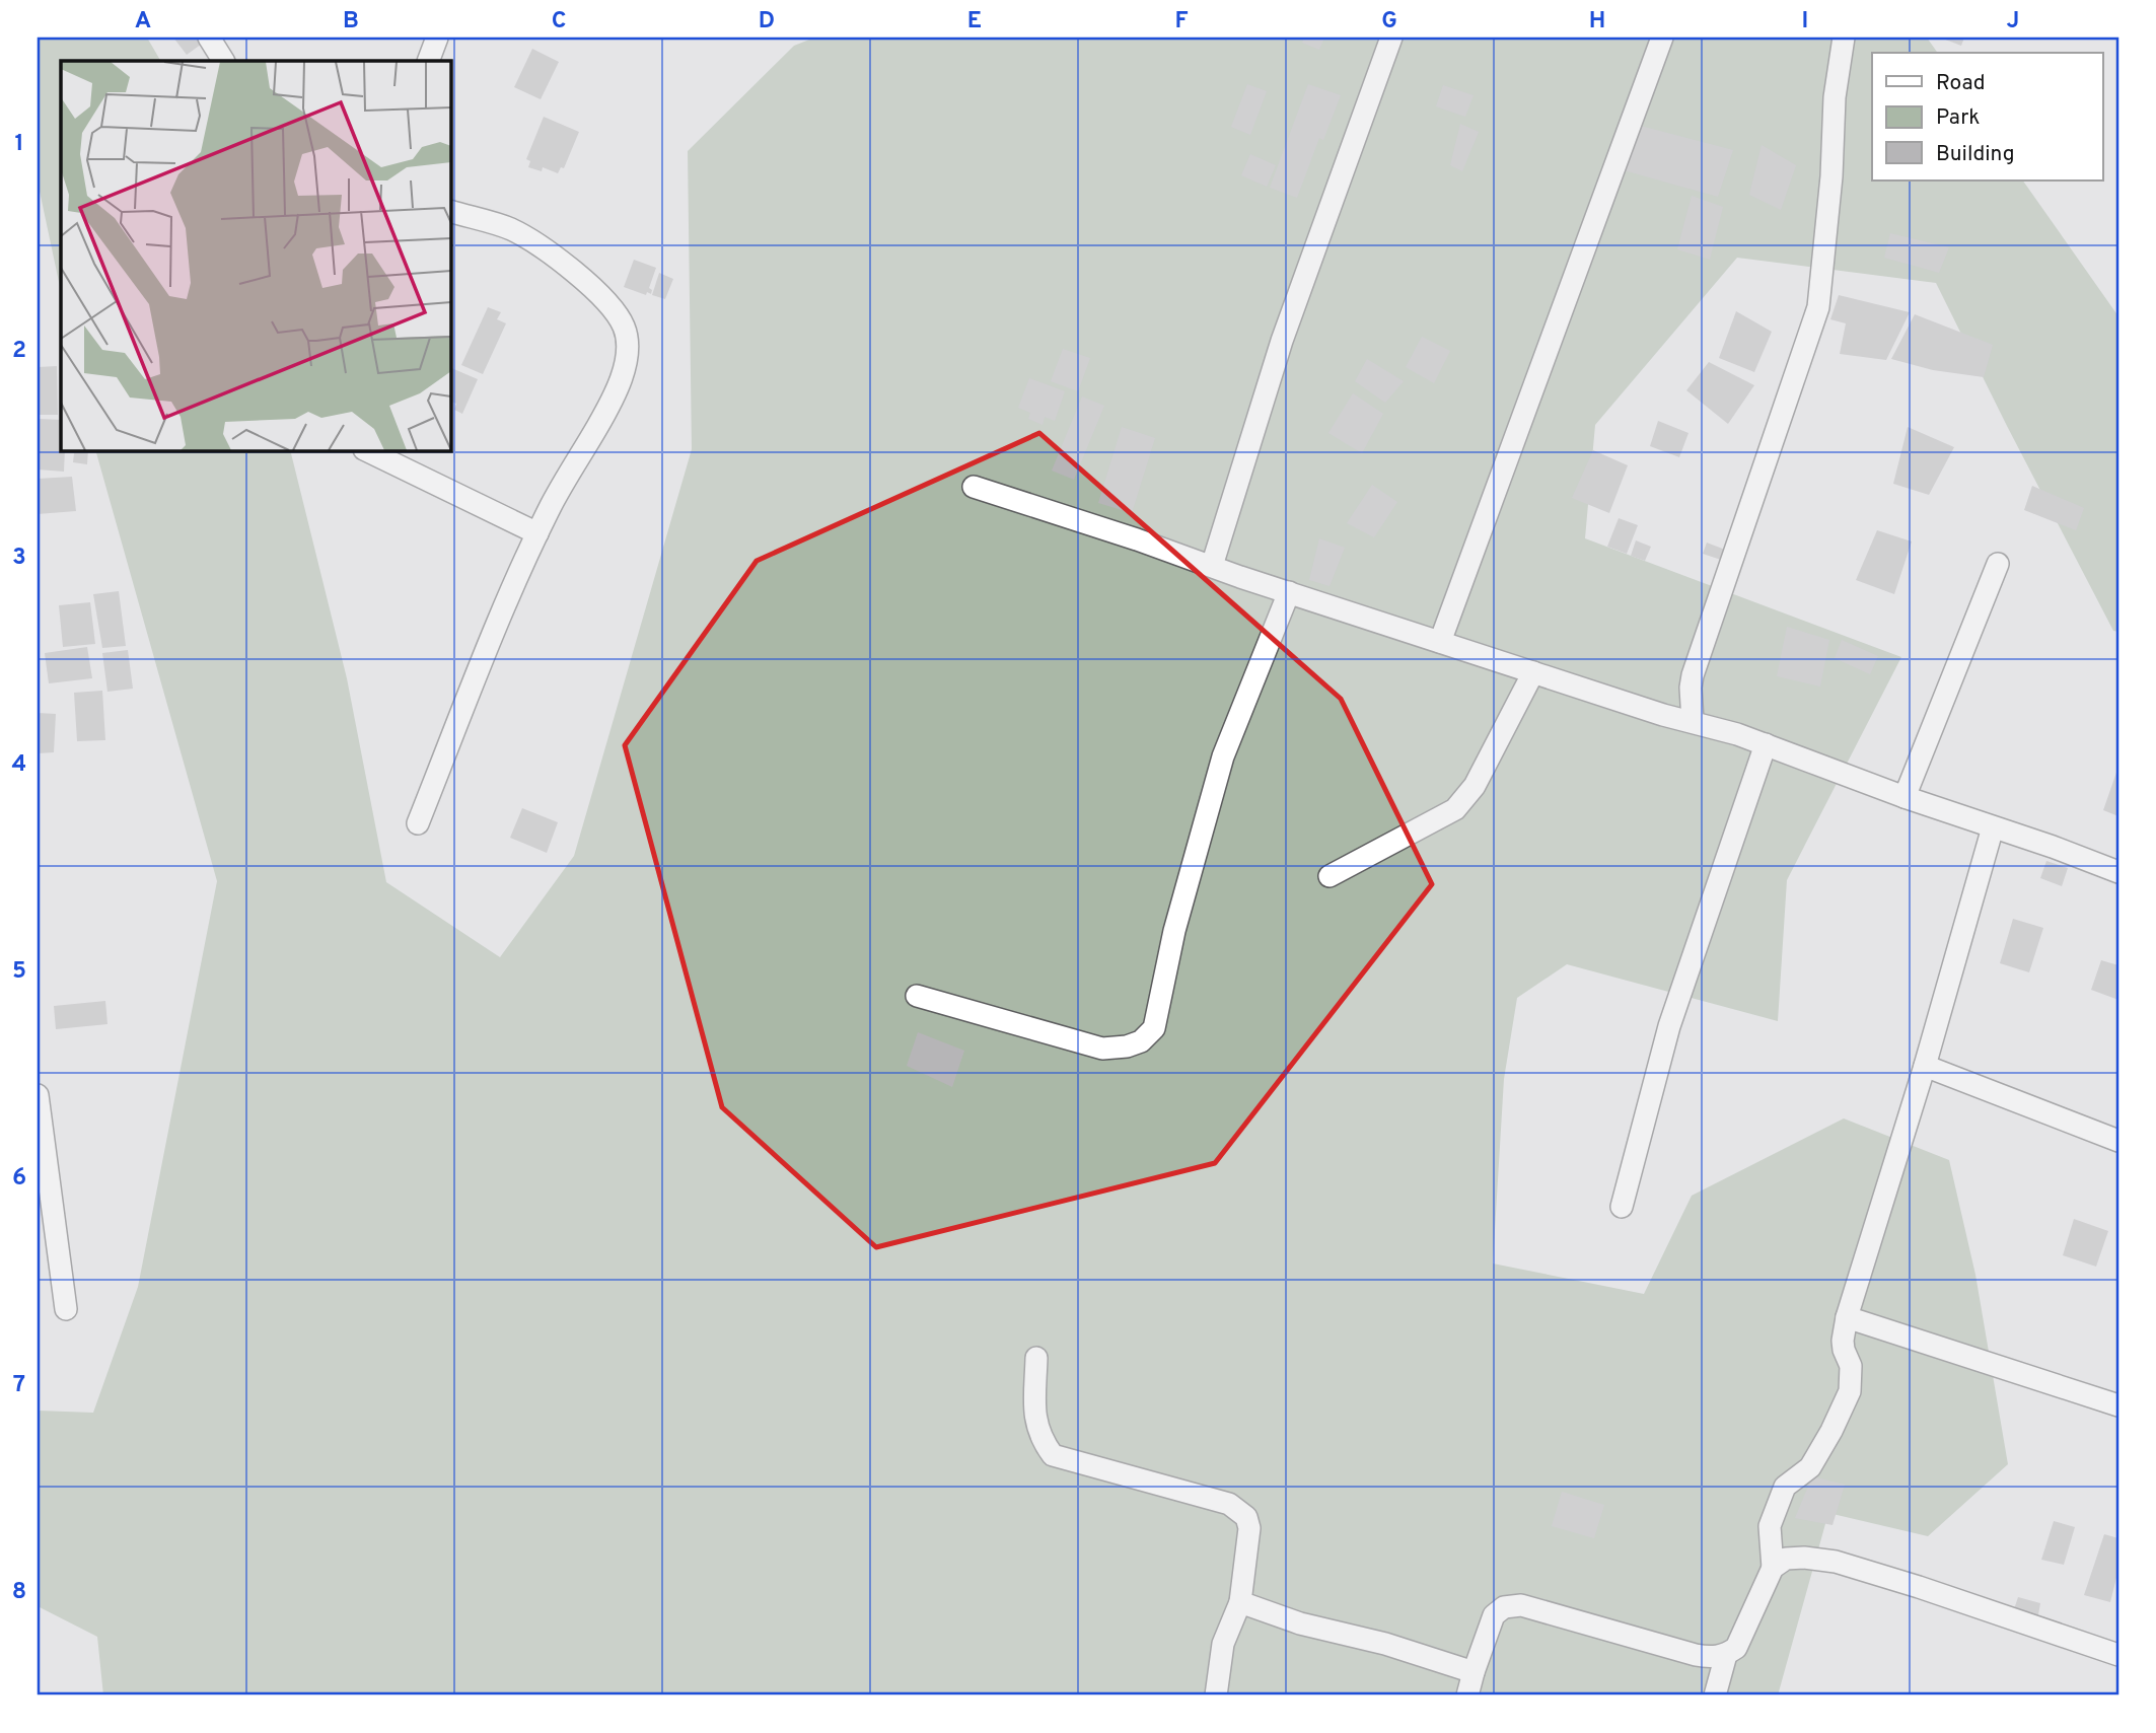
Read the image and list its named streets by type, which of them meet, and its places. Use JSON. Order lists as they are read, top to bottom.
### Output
{
  "legend": ["Road", "Park", "Building"],
  "grid": {
    "columns": [
      "A",
      "B",
      "C",
      "D",
      "E",
      "F",
      "G",
      "H",
      "I",
      "J"
    ],
    "rows": [
      "1",
      "2",
      "3",
      "4",
      "5",
      "6",
      "7",
      "8"
    ]
  }
}
